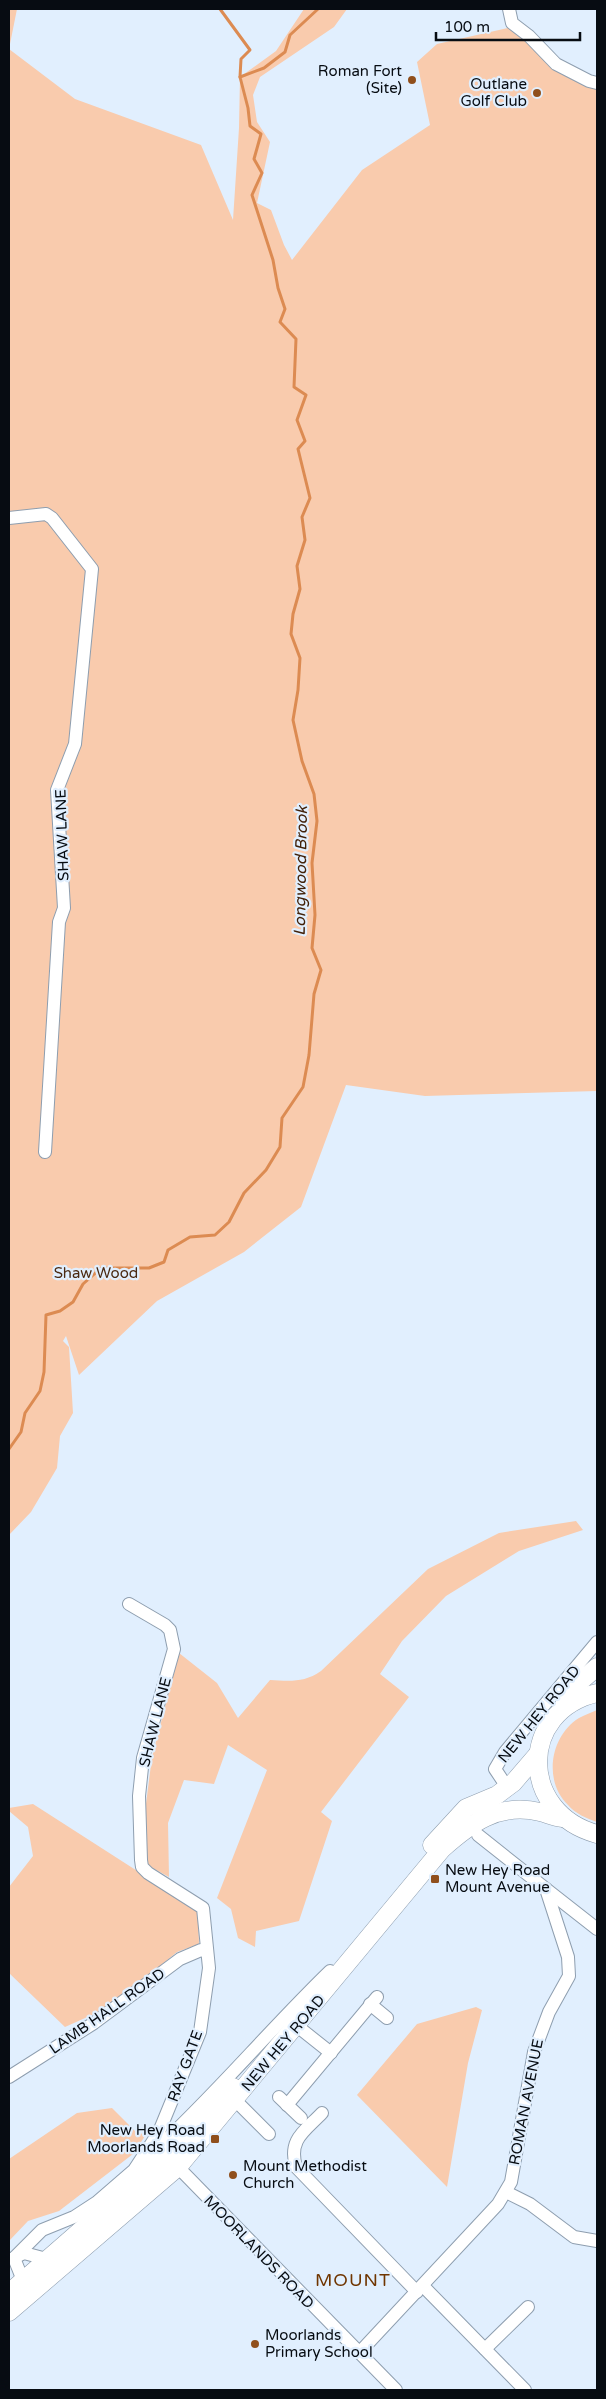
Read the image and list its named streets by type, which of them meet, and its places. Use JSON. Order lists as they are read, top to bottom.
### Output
{
  "streets": {
    "highway": ["NEW HEY ROAD"],
    "street": [
      "SHAW LANE",
      "LAMB HALL ROAD",
      "RAY GATE",
      "ROMAN AVENUE",
      "MOORLANDS ROAD"
    ]
  },
  "crossings": [
    ["SHAW LANE", "LAMB HALL ROAD"],
    ["SHAW LANE", "RAY GATE"],
    ["NEW HEY ROAD", "RAY GATE"],
    ["NEW HEY ROAD", "MOORLANDS ROAD"],
    ["LAMB HALL ROAD", "RAY GATE"],
    ["ROMAN AVENUE", "MOORLANDS ROAD"]
  ],
  "districts": ["MOUNT"],
  "water": ["Longwood Brook"],
  "parks": ["Shaw Wood"],
  "places": {
    "other": [
      "Roman Fort (Site)",
      "Outlane Golf Club",
      "Mount Methodist Church",
      "Moorlands Primary School"
    ],
    "transit": ["New Hey Road Mount Avenue", "New Hey Road Moorlands Road"]
  },
  "scale_bar": "100 m"
}
